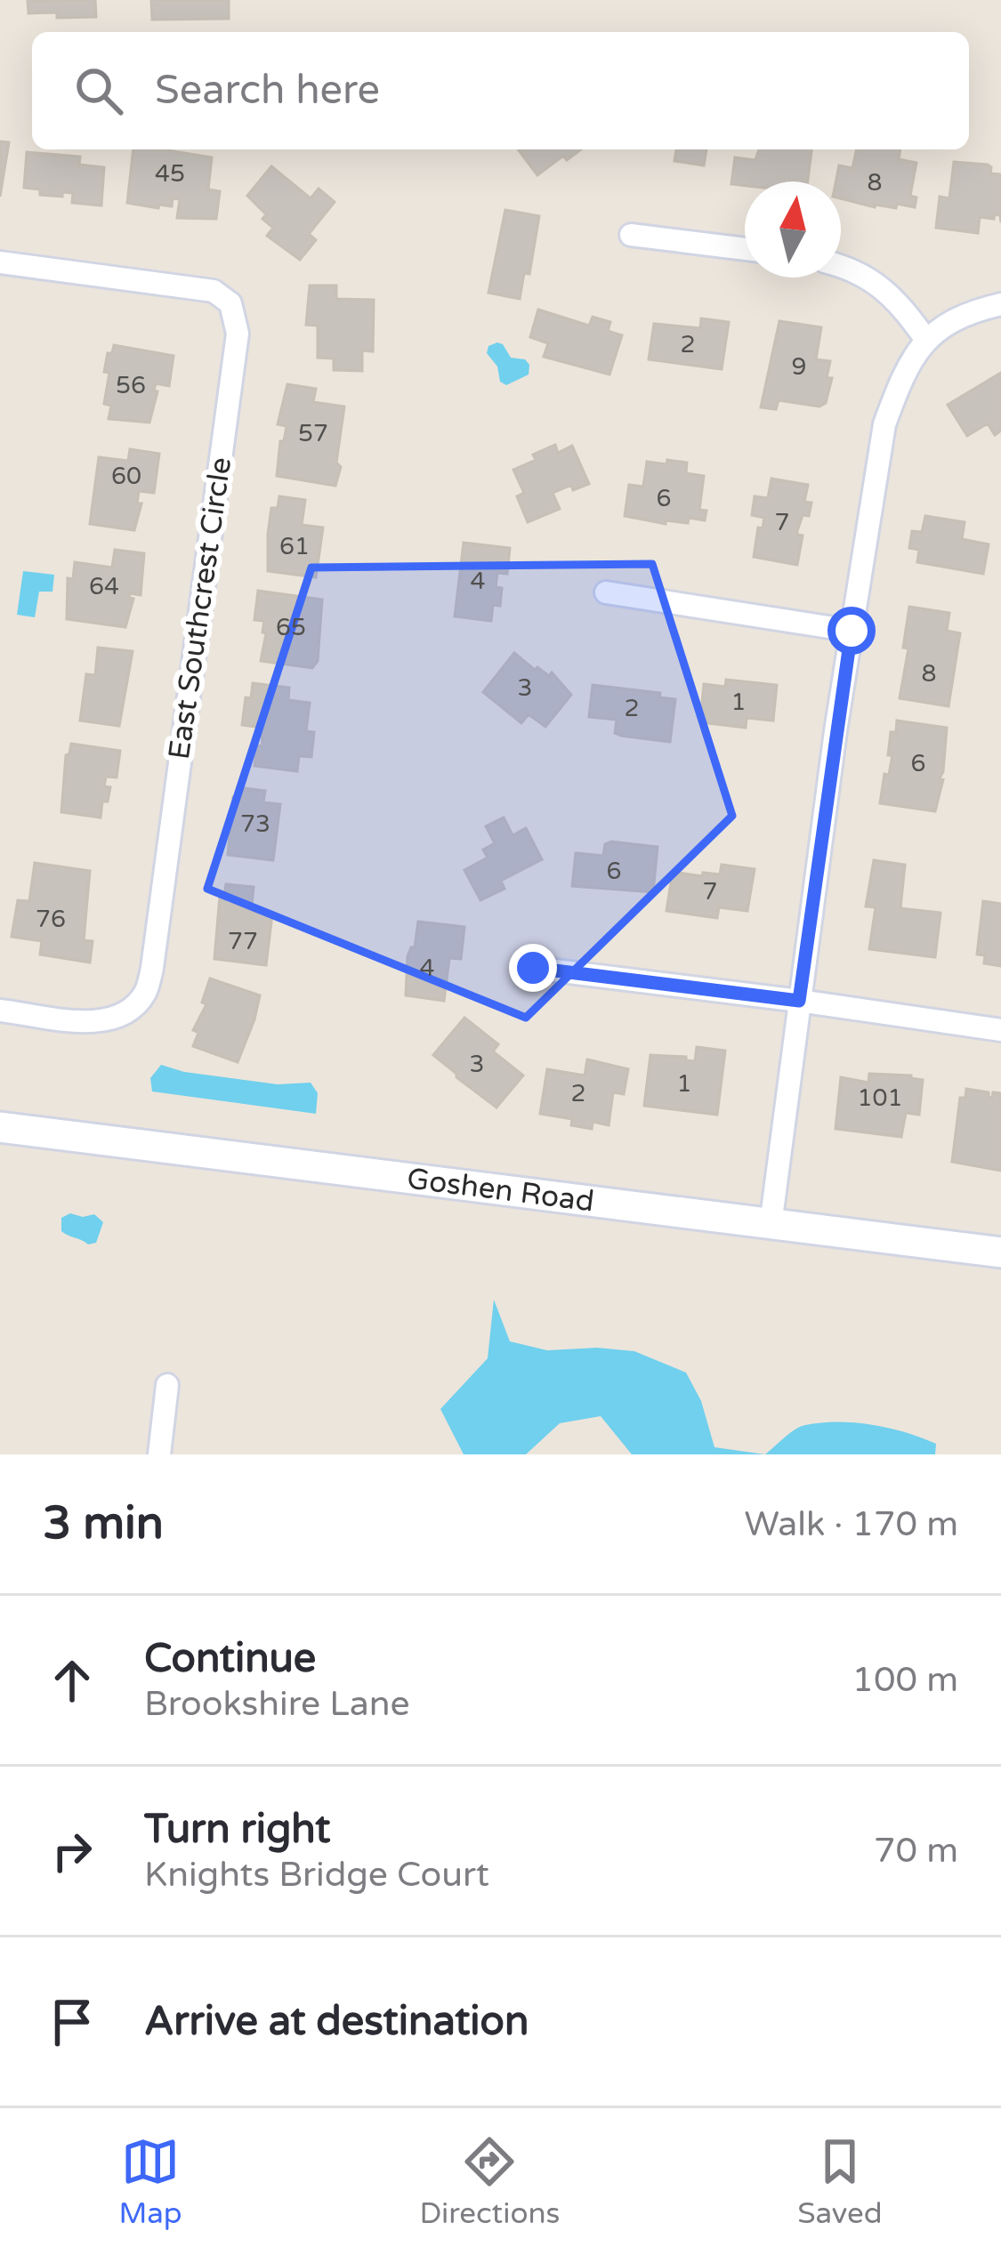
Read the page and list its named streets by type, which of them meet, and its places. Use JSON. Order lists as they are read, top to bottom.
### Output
{
  "streets": {
    "street": ["East Southcrest Circle", "Goshen Road"]
  },
  "house_numbers": [
    "45",
    "8",
    "2",
    "9",
    "56",
    "57",
    "60",
    "6",
    "7",
    "61",
    "4",
    "64",
    "65",
    "8",
    "3",
    "1",
    "2",
    "6",
    "73",
    "6",
    "7",
    "76",
    "77",
    "4",
    "3",
    "1",
    "2",
    "101"
  ],
  "north": "top",
  "page": {
    "search": "Search here",
    "heading": ["3 min", "Walk · 170 m"],
    "list": [
      ["Continue", "Brookshire Lane", "100 m"],
      ["Turn right", "Knights Bridge Court", "70 m"],
      "Arrive at destination"
    ],
    "nav": ["Map", "Directions", "Saved"]
  }
}
